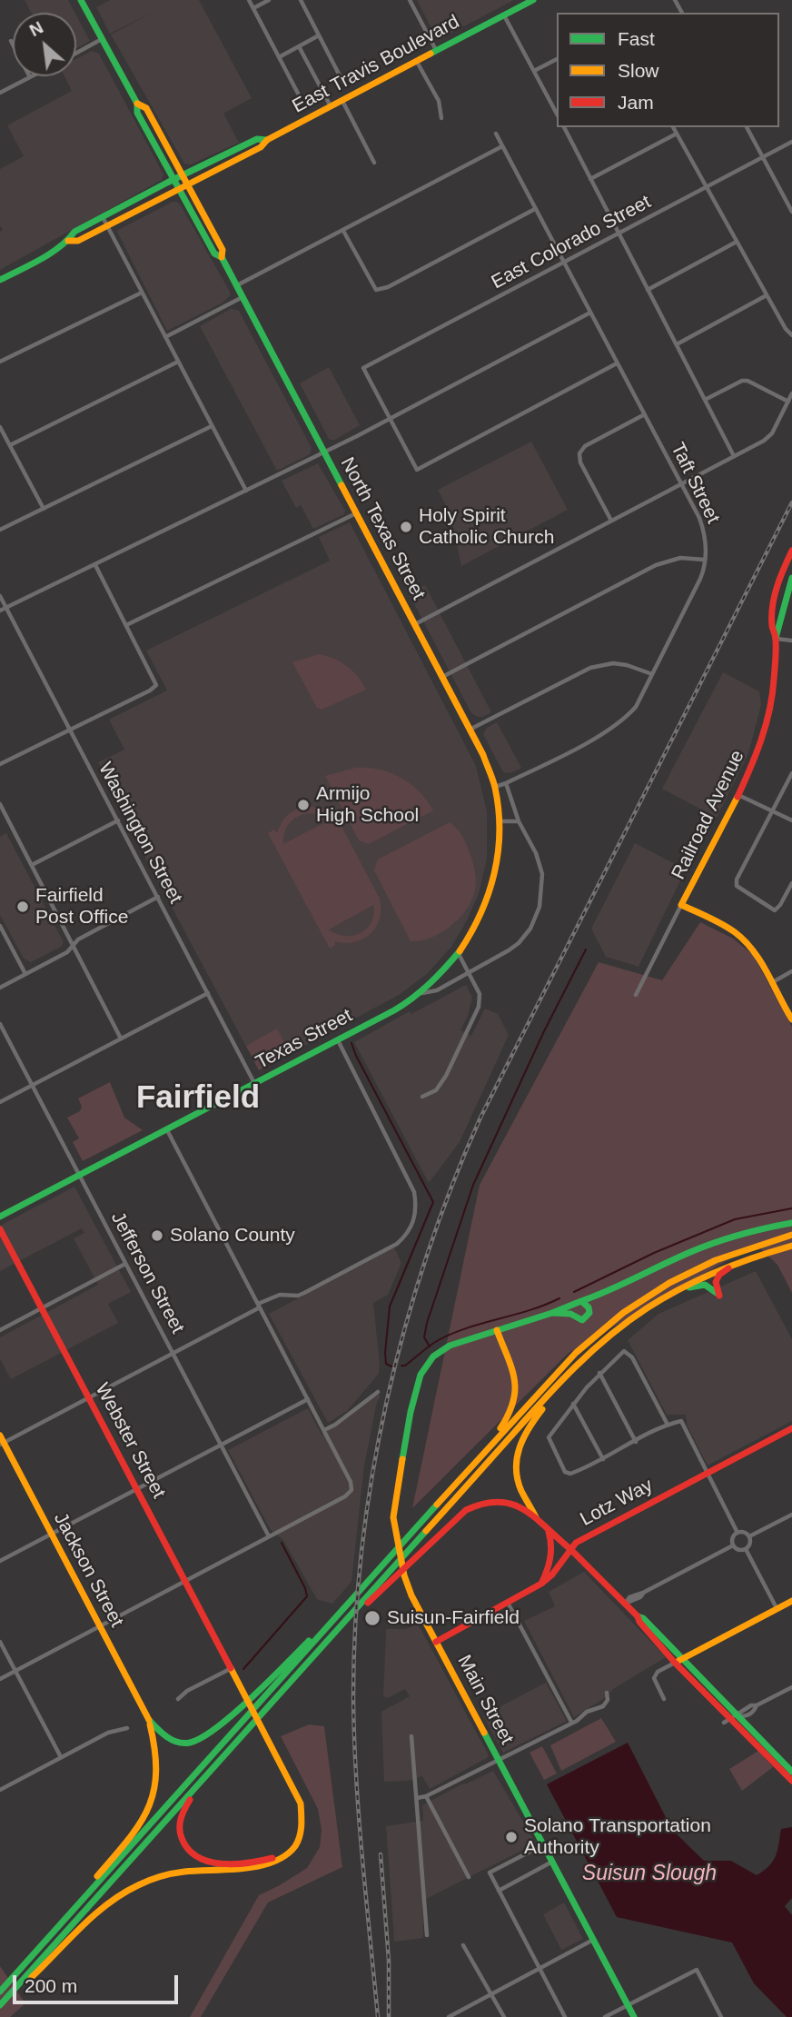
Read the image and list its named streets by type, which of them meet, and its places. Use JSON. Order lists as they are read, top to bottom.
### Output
{
  "streets": {
    "main road": [
      "East Travis Boulevard",
      "North Texas Street",
      "Railroad Avenue",
      "Texas Street",
      "Webster Street",
      "Lotz Way",
      "Jackson Street",
      "Main Street"
    ],
    "street": [
      "East Colorado Street",
      "Taft Street",
      "Washington Street",
      "Jefferson Street"
    ]
  },
  "crossings": [
    ["East Travis Boulevard", "North Texas Street"],
    ["East Colorado Street", "Taft Street"],
    ["Taft Street", "North Texas Street"],
    ["North Texas Street", "Texas Street"],
    ["Washington Street", "Texas Street"],
    ["Texas Street", "Jefferson Street"],
    ["Lotz Way", "Main Street"]
  ],
  "districts": ["Fairfield"],
  "water": ["Suisun Slough"],
  "places": [
    "Holy Spirit Catholic Church",
    "Armijo High School",
    "Fairfield Post Office",
    "Solano County",
    "Suisun-Fairfield",
    "Solano Transportation Authority"
  ],
  "legend": ["Fast", "Slow", "Jam"],
  "scale_bar": "200 m",
  "north": "top left"
}
